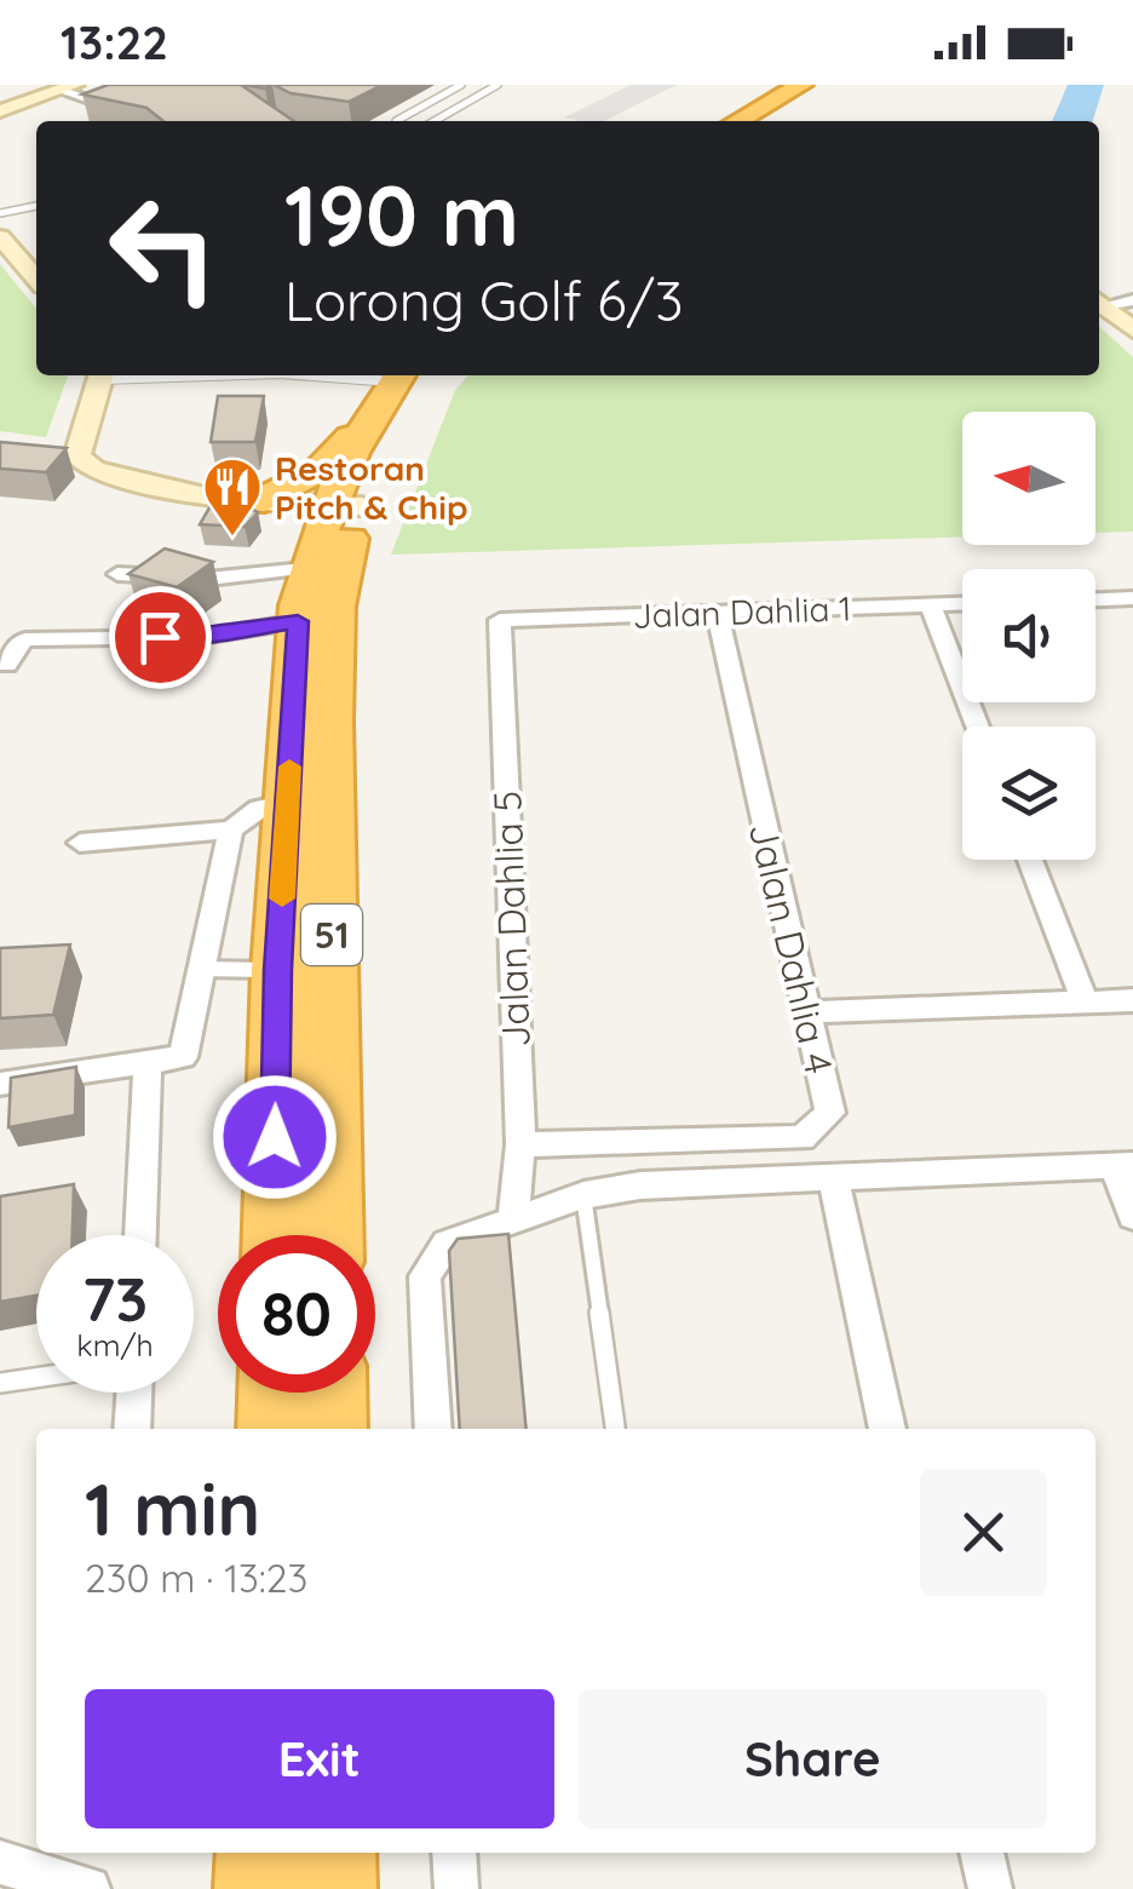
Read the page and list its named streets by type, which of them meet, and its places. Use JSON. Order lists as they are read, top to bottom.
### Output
{
  "streets": {
    "highway": ["51"],
    "street": ["Jalan Dahlia 1", "Jalan Dahlia 5", "Jalan Dahlia 4"]
  },
  "crossings": [
    ["Jalan Dahlia 1", "Jalan Dahlia 5"],
    ["Jalan Dahlia 1", "Jalan Dahlia 4"],
    ["Jalan Dahlia 5", "Jalan Dahlia 4"]
  ],
  "places": {
    "restaurant": ["Restoran Pitch & Chip"]
  },
  "north": "left",
  "page": {
    "status": "13:22",
    "turn": ["190 m", "Lorong Golf 6/3"],
    "speed": "73 km/h",
    "limit": "80",
    "heading": ["1 min", "230 m · 13:23"],
    "buttons": ["Exit", "Share"]
  }
}
